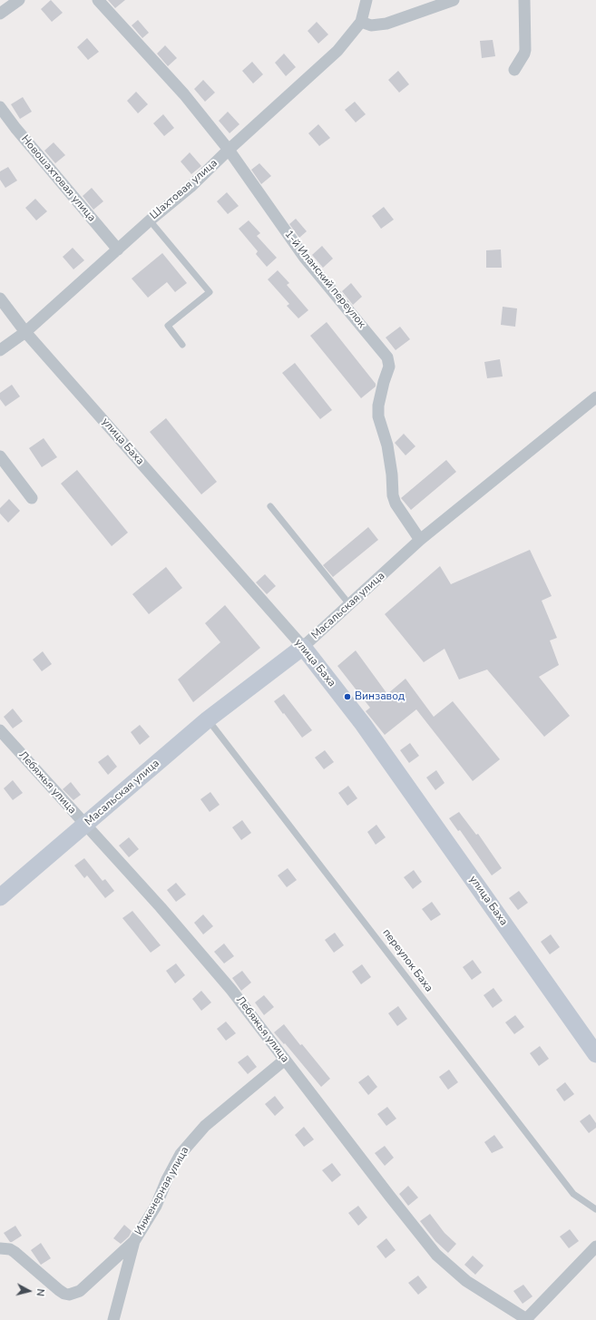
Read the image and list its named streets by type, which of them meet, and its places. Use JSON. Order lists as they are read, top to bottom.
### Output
{
  "streets": {
    "street": [
      "Новошахтовая улица",
      "Шахтовая улица",
      "1-й Иланский переулок",
      "улица Баха",
      "Масальская улица",
      "Лебяжья улица",
      "Инженерная улица"
    ],
    "lane": ["переулок Баха"]
  },
  "crossings": [
    ["Новошахтовая улица", "Шахтовая улица"],
    ["Шахтовая улица", "1-й Иланский переулок"],
    ["Шахтовая улица", "улица Баха"],
    ["1-й Иланский переулок", "Масальская улица"],
    ["улица Баха", "Масальская улица"],
    ["Масальская улица", "Лебяжья улица"],
    ["Масальская улица", "переулок Баха"],
    ["Лебяжья улица", "Инженерная улица"]
  ],
  "places": ["Винзавод"],
  "north": "right"
}
